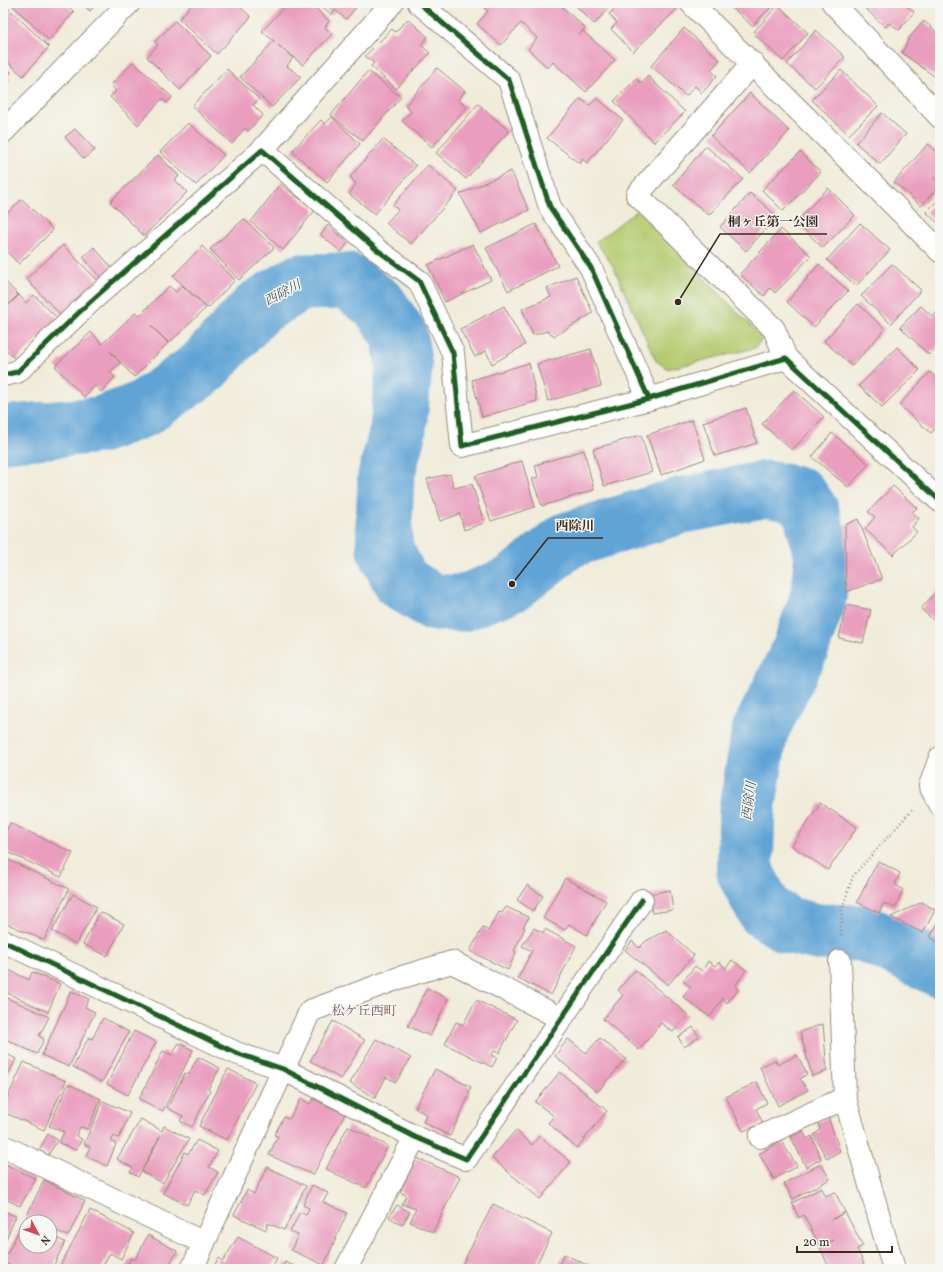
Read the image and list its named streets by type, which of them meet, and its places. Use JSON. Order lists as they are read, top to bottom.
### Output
{
  "districts": ["松ケ丘西町"],
  "water": ["西除川"],
  "places": ["桐ヶ丘第一公園", "西除川"],
  "scale_bar": "20 m",
  "north": "bottom right"
}
